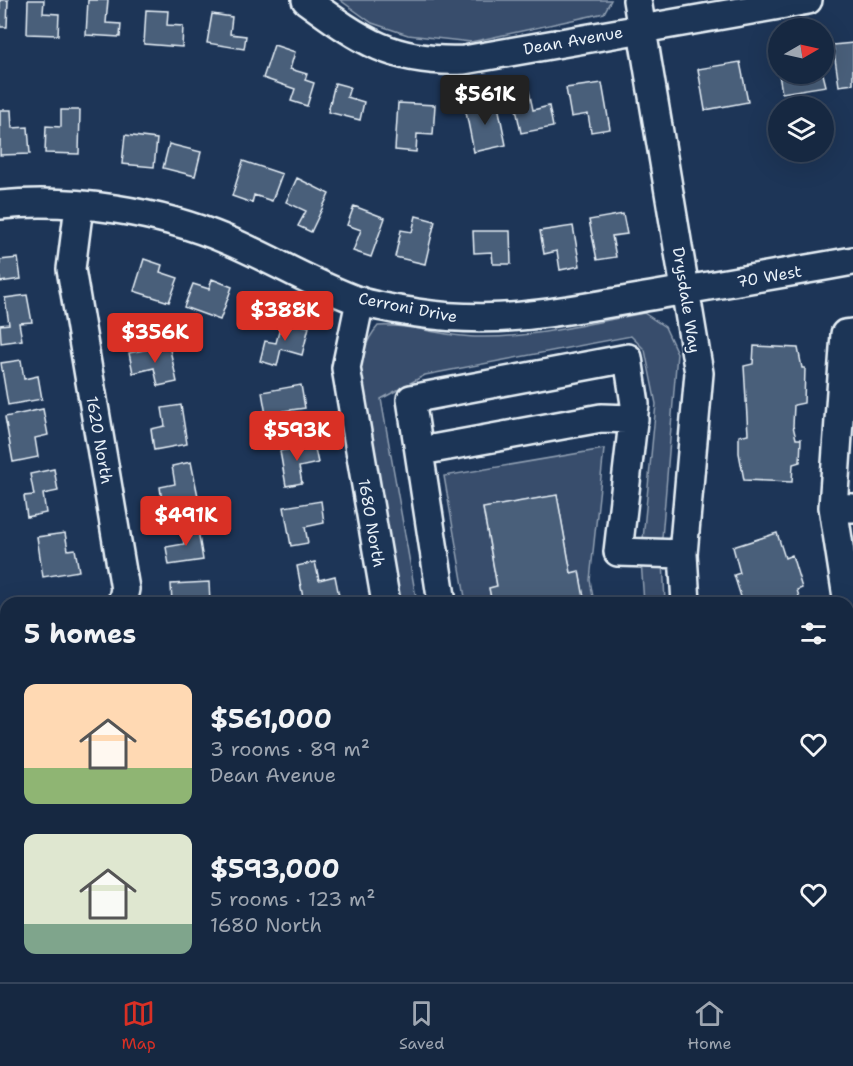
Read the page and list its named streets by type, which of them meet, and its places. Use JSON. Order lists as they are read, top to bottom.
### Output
{
  "streets": {
    "street": [
      "Dean Avenue",
      "70 West",
      "Drysdale Way",
      "Cerroni Drive",
      "1620 North",
      "1680 North"
    ]
  },
  "crossings": [
    ["Dean Avenue", "Drysdale Way"],
    ["70 West", "Drysdale Way"],
    ["70 West", "Cerroni Drive"],
    ["Drysdale Way", "Cerroni Drive"],
    ["Cerroni Drive", "1620 North"],
    ["Cerroni Drive", "1680 North"]
  ],
  "north": "right",
  "page": {
    "price": [
      "$561K",
      "$388K",
      "$356K",
      "$593K",
      "$491K"
    ],
    "heading": "5 homes",
    "list": [
      {
        "name": "$561,000",
        "note": "3 rooms · 89 m² · Dean Avenue"
      },
      {
        "name": "$593,000",
        "note": "5 rooms · 123 m² · 1680 North"
      }
    ],
    "tabs": ["Map", "Saved", "Home"]
  }
}
